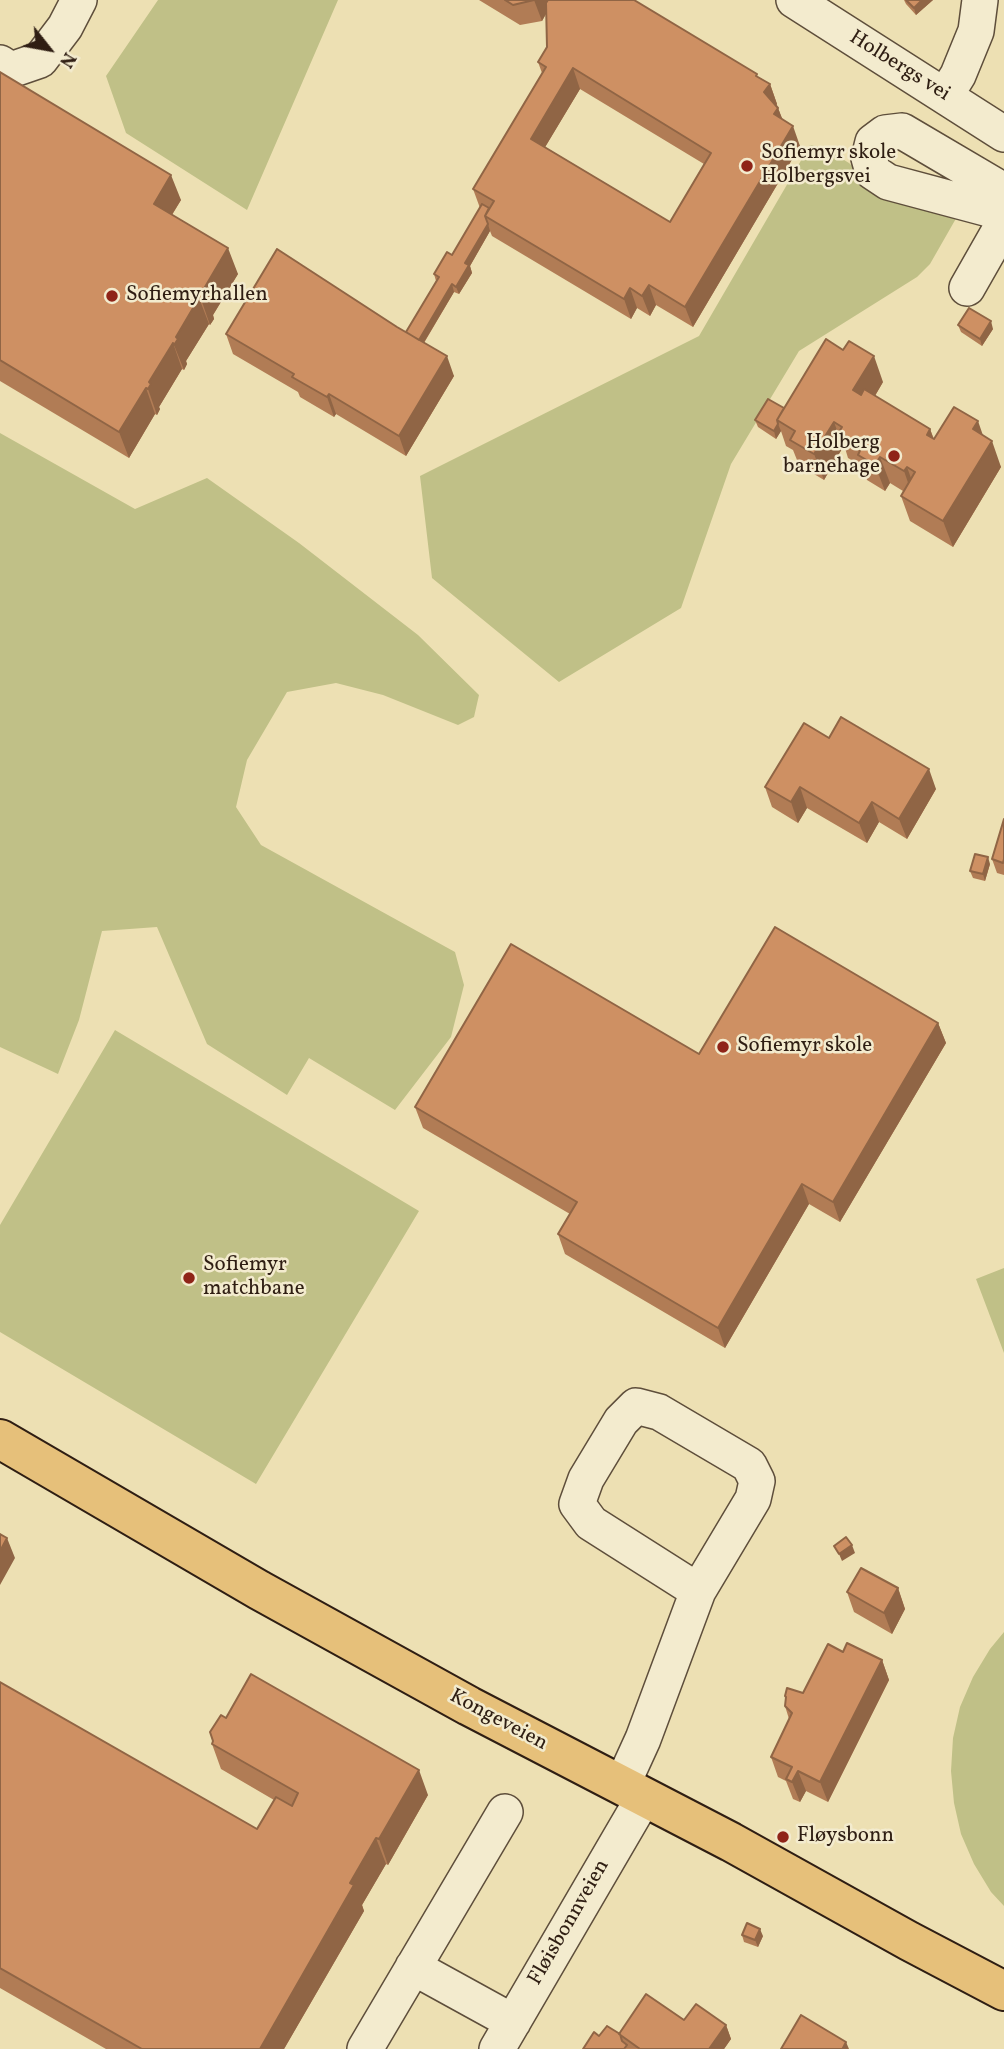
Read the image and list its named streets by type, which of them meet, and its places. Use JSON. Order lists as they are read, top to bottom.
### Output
{
  "streets": {
    "main road": ["Kongeveien"],
    "street": ["Holbergs vei", "Fløisbonnveien"]
  },
  "crossings": [
    ["Kongeveien", "Fløisbonnveien"]
  ],
  "places": [
    "Sofiemyr skole Holbergsvei",
    "Sofiemyrhallen",
    "Holberg barnehage",
    "Sofiemyr skole",
    "Sofiemyr matchbane",
    "Fløysbonn"
  ],
  "north": "bottom right"
}
